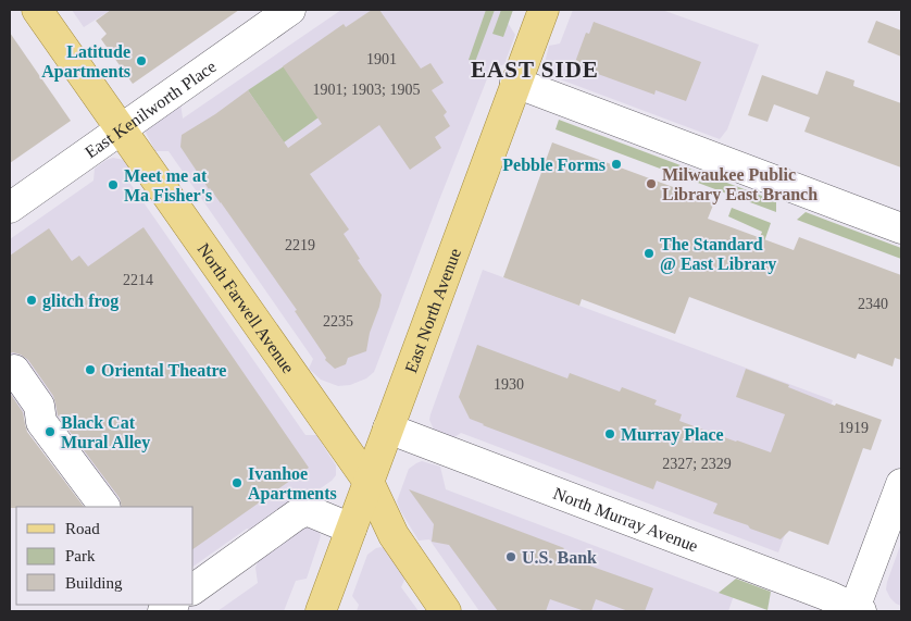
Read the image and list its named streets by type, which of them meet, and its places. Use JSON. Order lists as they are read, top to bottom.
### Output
{
  "streets": {
    "main road": ["North Farwell Avenue", "East North Avenue"],
    "street": ["East Kenilworth Place", "North Murray Avenue"]
  },
  "crossings": [
    ["East Kenilworth Place", "North Farwell Avenue"],
    ["North Farwell Avenue", "East North Avenue"],
    ["East North Avenue", "North Murray Avenue"]
  ],
  "districts": ["EAST SIDE"],
  "places": [
    "Latitude Apartments",
    "Pebble Forms",
    "Milwaukee Public Library East Branch",
    "Meet me at Ma Fisher's",
    "The Standard @ East Library",
    "glitch frog",
    "Oriental Theatre",
    "Black Cat Mural Alley",
    "Murray Place",
    "Ivanhoe Apartments",
    "U.S. Bank"
  ],
  "house_numbers": [
    "1901",
    "1901; 1903; 1905",
    "2219",
    "2214",
    "2340",
    "2235",
    "1930",
    "1919",
    "2327; 2329"
  ],
  "legend": ["Road", "Park", "Building"]
}
